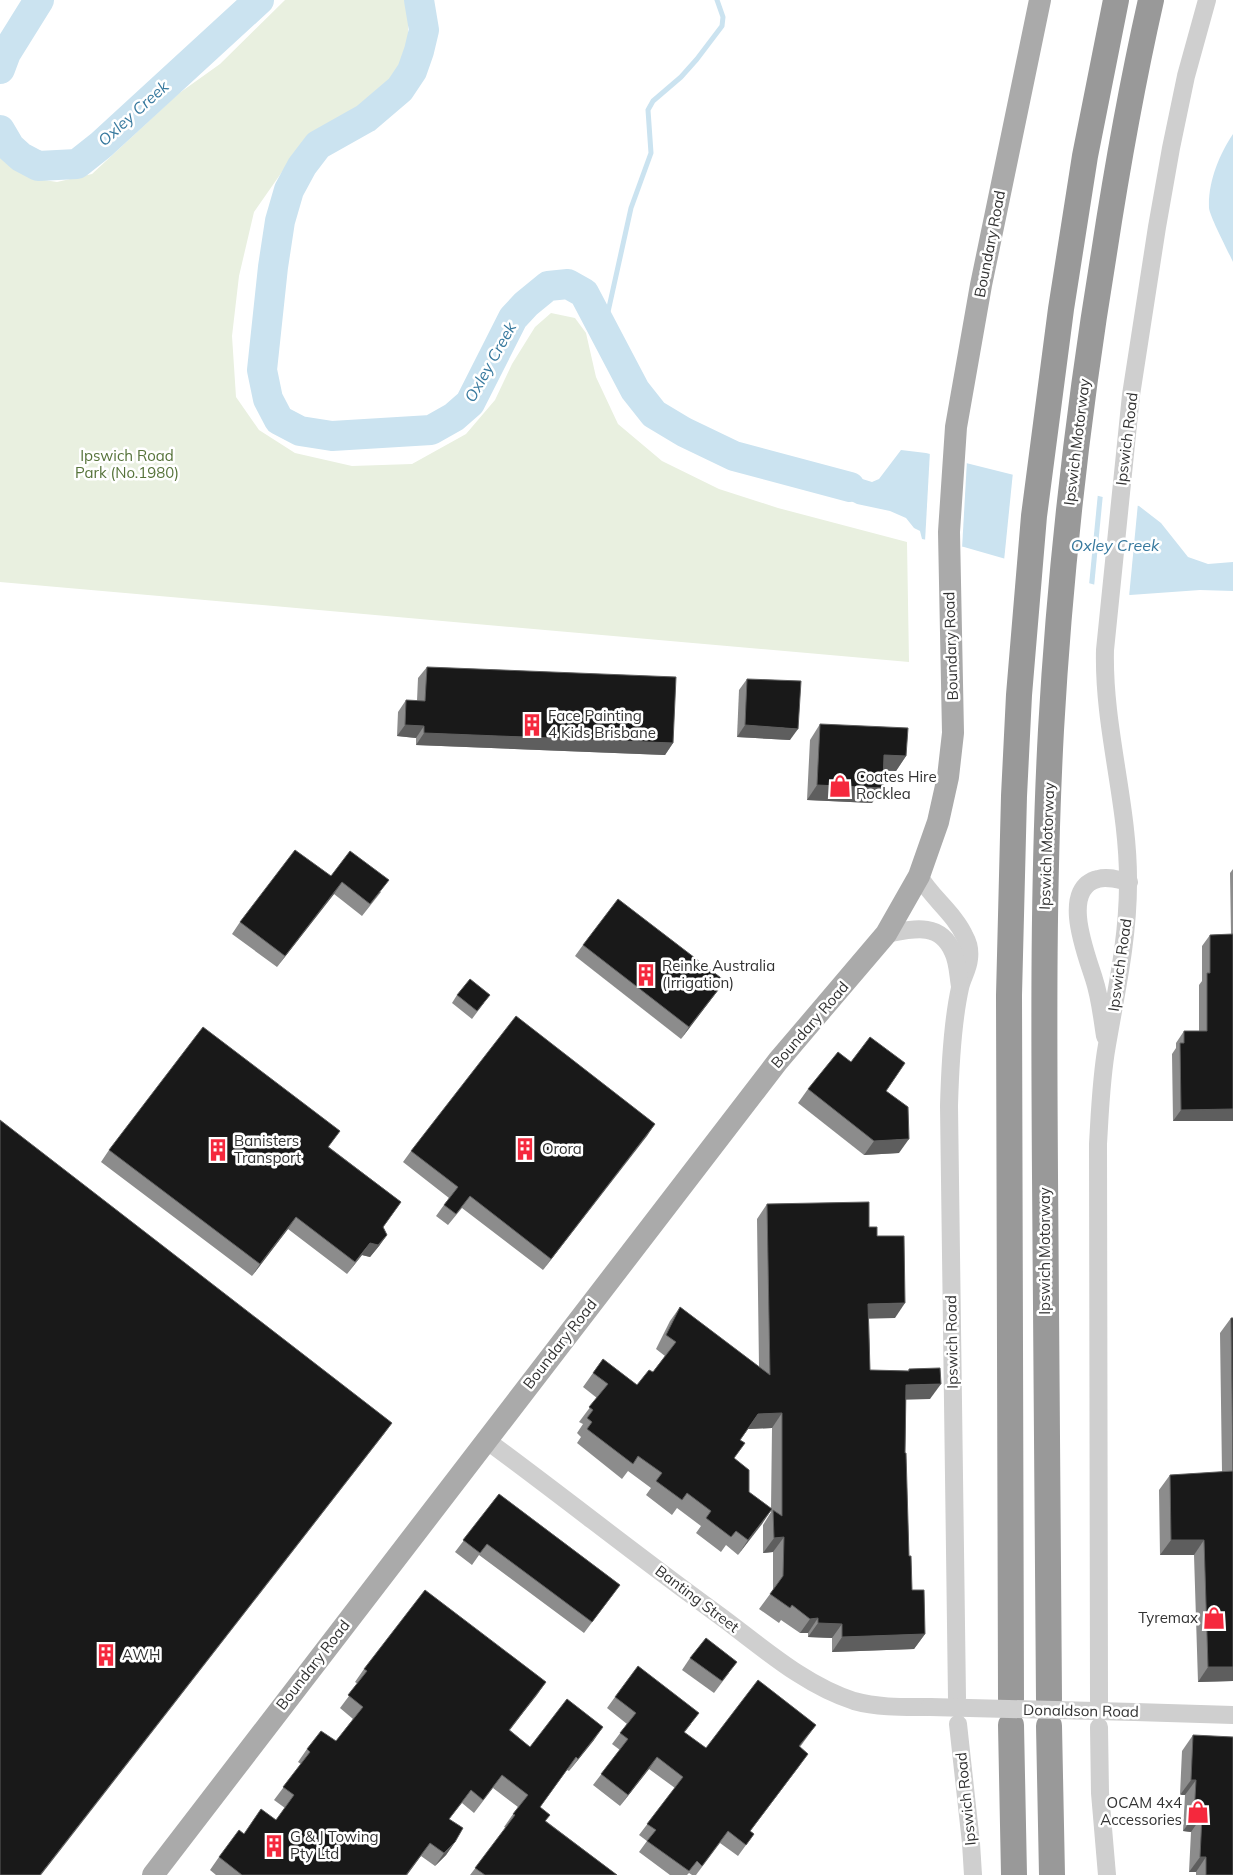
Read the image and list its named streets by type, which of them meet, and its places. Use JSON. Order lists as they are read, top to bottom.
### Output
{
  "streets": {
    "highway": ["Ipswich Motorway"],
    "main road": ["Boundary Road"],
    "street": ["Ipswich Road", "Banting Street", "Donaldson Road"]
  },
  "crossings": [
    ["Boundary Road", "Ipswich Road"],
    ["Boundary Road", "Banting Street"],
    ["Banting Street", "Donaldson Road"]
  ],
  "water": ["Oxley Creek"],
  "parks": ["Ipswich Road Park (No.1980)"],
  "places": {
    "building": [
      "Face Painting 4 Kids Brisbane",
      "Reinke Australia (Irrigation)",
      "Orora",
      "Banisters Transport",
      "AWH",
      "G & J Towing Pty Ltd"
    ],
    "shop": ["Coates Hire Rocklea", "Tyremax", "OCAM 4x4 Accessories"]
  }
}
